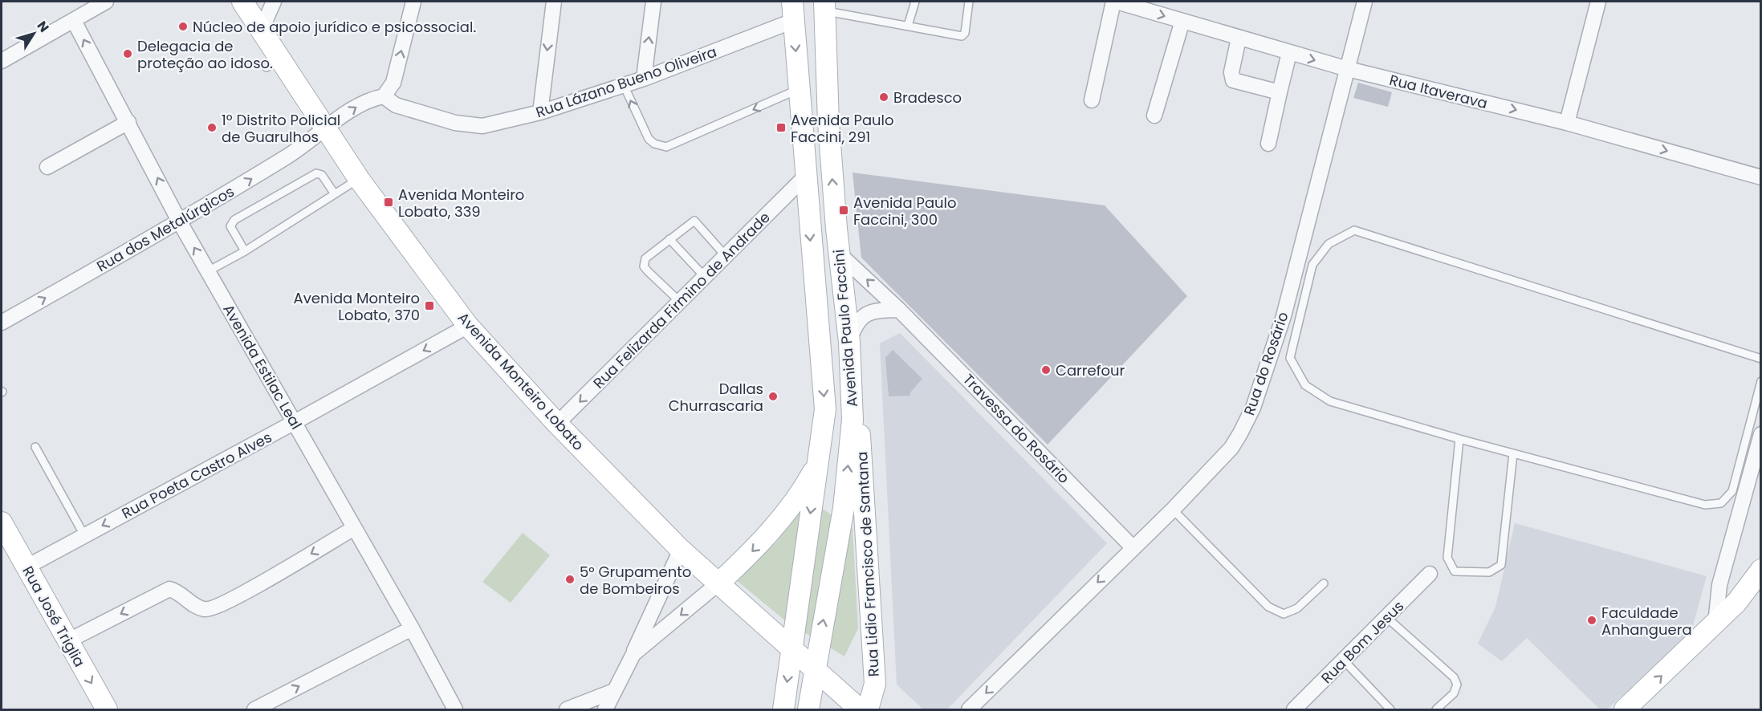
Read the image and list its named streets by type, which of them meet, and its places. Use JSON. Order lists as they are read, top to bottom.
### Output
{
  "streets": {
    "main road": [
      "Avenida Paulo Faccini",
      "Avenida Monteiro Lobato",
      "Rua Lidio Francisco de Santana",
      "Rua José Triglia"
    ],
    "street": [
      "Rua Lázano Bueno Oliveira",
      "Rua Itaverava",
      "Rua dos Metalúrgicos",
      "Rua Felizarda Firmino de Andrade",
      "Rua do Rosário",
      "Avenida Estilac Leal",
      "Travessa do Rosário",
      "Rua Poeta Castro Alves",
      "Rua Bom Jesus"
    ]
  },
  "crossings": [
    ["Rua Lázano Bueno Oliveira", "Avenida Paulo Faccini"],
    ["Rua Itaverava", "Rua do Rosário"],
    ["Rua dos Metalúrgicos", "Avenida Estilac Leal"],
    ["Rua dos Metalúrgicos", "Avenida Monteiro Lobato"],
    ["Rua Felizarda Firmino de Andrade", "Avenida Paulo Faccini"],
    ["Rua Felizarda Firmino de Andrade", "Avenida Monteiro Lobato"],
    ["Avenida Paulo Faccini", "Avenida Monteiro Lobato"],
    ["Avenida Paulo Faccini", "Travessa do Rosário"],
    ["Avenida Paulo Faccini", "Rua Lidio Francisco de Santana"],
    ["Rua do Rosário", "Travessa do Rosário"],
    ["Avenida Estilac Leal", "Rua Poeta Castro Alves"],
    ["Avenida Monteiro Lobato", "Rua Poeta Castro Alves"],
    ["Rua Poeta Castro Alves", "Rua José Triglia"]
  ],
  "one_way": [
    "Rua Itaverava",
    "Rua dos Metalúrgicos",
    "Rua Felizarda Firmino de Andrade",
    "Avenida Estilac Leal",
    "Rua José Triglia"
  ],
  "places": {
    "other": [
      "Núcleo de apoio jurídico e psicossocial.",
      "Delegacia de proteção ao idoso.",
      "Bradesco",
      "1º Distrito Policial de Guarulhos",
      "Carrefour",
      "Dallas Churrascaria",
      "5° Grupamento de Bombeiros",
      "Faculdade Anhanguera"
    ],
    "transit": [
      "Avenida Paulo Faccini, 291",
      "Avenida Monteiro Lobato, 339",
      "Avenida Paulo Faccini, 300",
      "Avenida Monteiro Lobato, 370"
    ]
  },
  "north": "top right"
}
